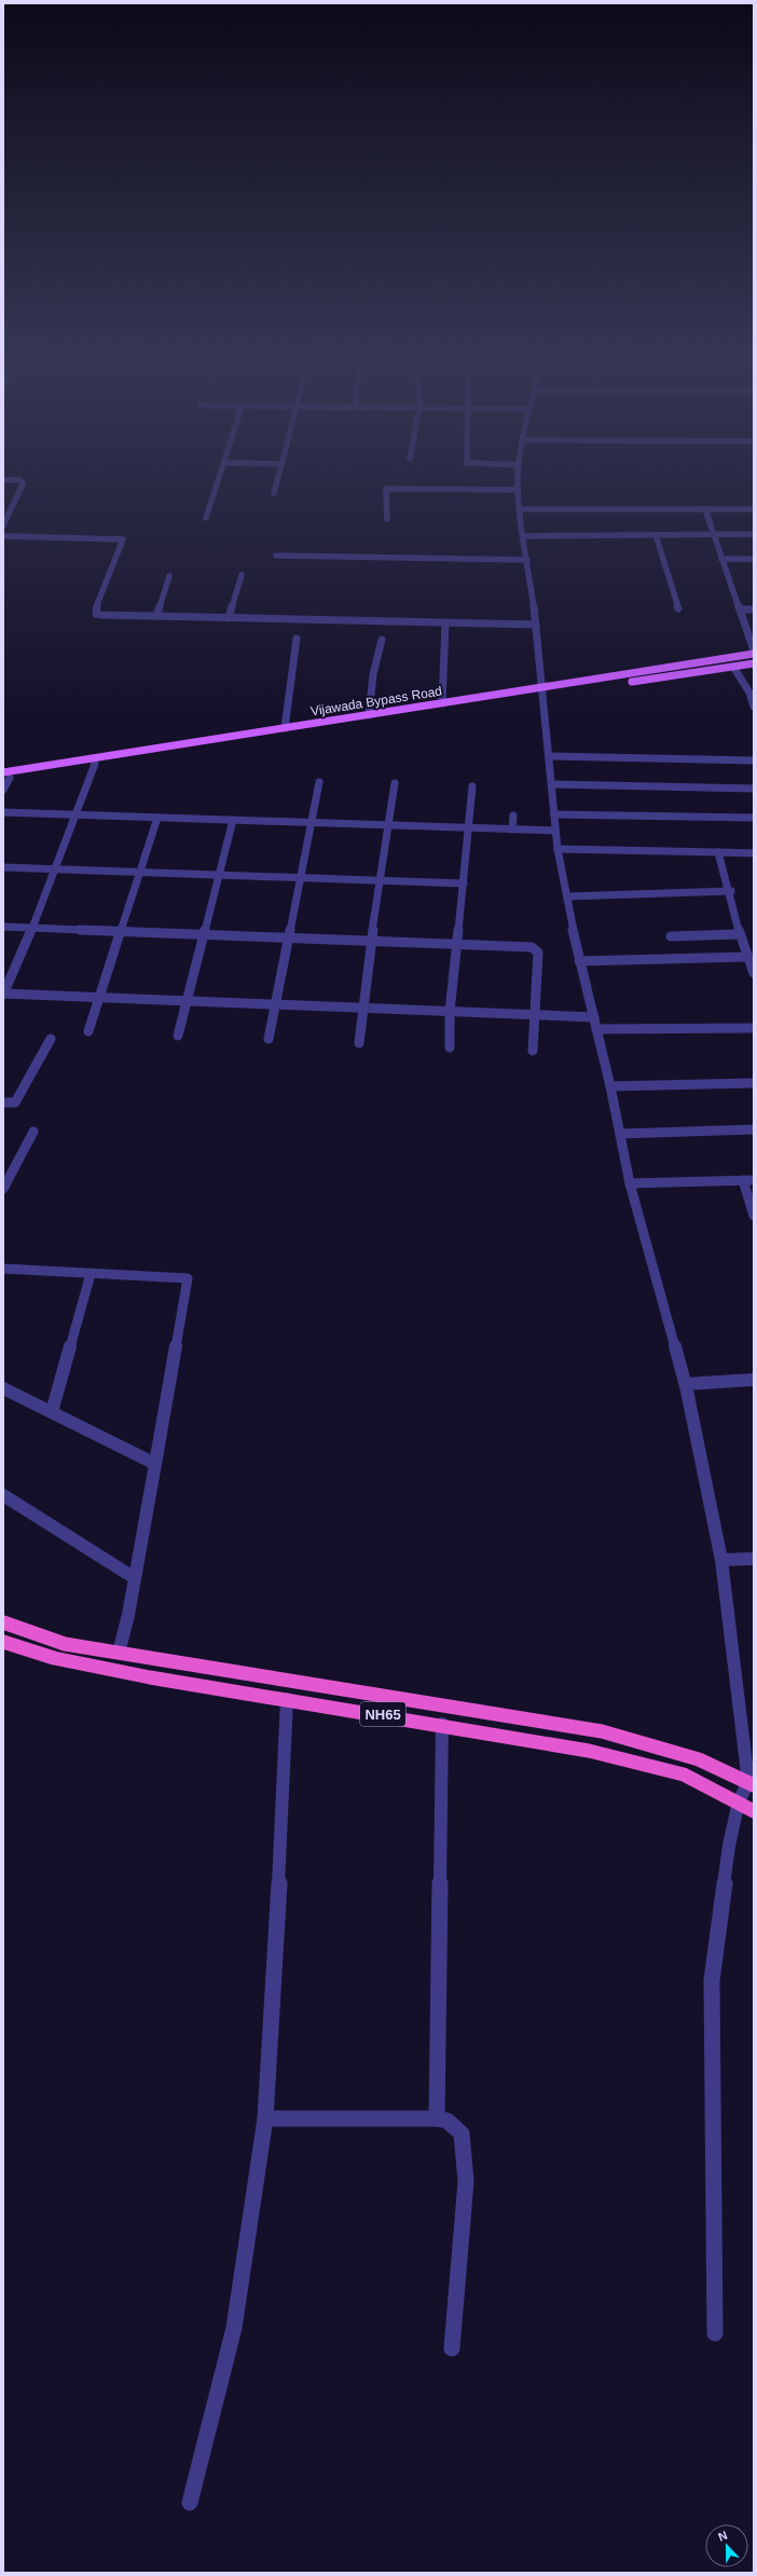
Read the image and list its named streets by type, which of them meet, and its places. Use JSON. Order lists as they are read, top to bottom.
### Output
{
  "streets": {
    "highway": ["NH65"],
    "main road": ["Vijawada Bypass Road"]
  },
  "north": "top"
}
